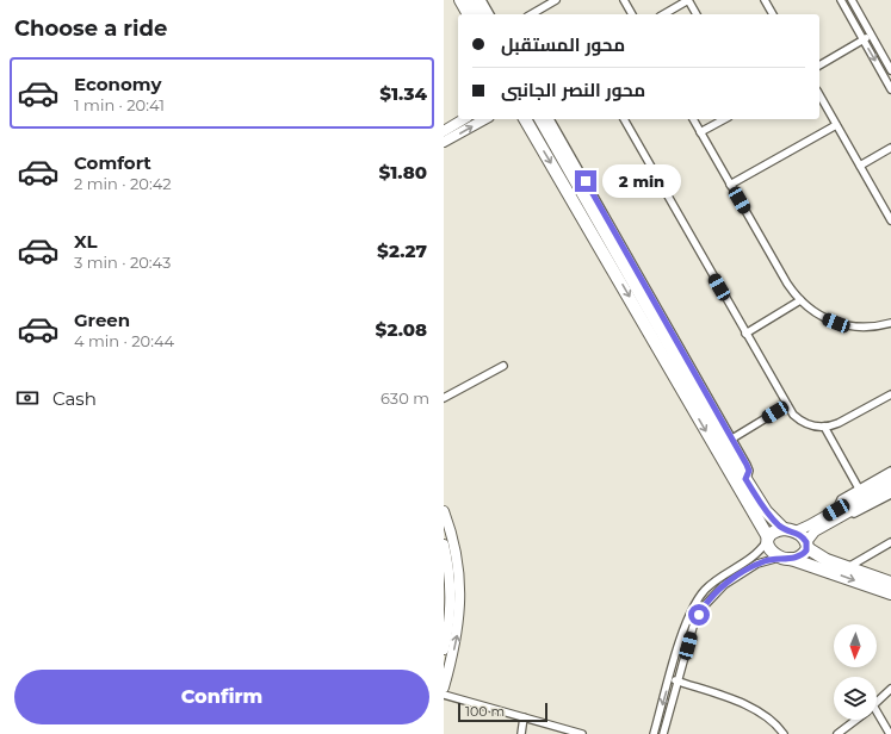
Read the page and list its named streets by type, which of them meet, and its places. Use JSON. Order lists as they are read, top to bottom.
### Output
{
  "scale_bar": "100 m",
  "north": "bottom",
  "page": {
    "heading": "Choose a ride",
    "banner": ["محور المستقبل", "محور النصر الجانبى"],
    "list": [
      {
        "name": "Economy",
        "note": "1 min · 20:41",
        "value": "$1.34"
      },
      {
        "name": "Comfort",
        "note": "2 min · 20:42",
        "value": "$1.80"
      },
      {
        "name": "XL",
        "note": "3 min · 20:43",
        "value": "$2.27"
      },
      {
        "name": "Green",
        "note": "4 min · 20:44",
        "value": "$2.08"
      }
    ],
    "bubble": "2 min",
    "pay": ["Cash", "630 m"],
    "buttons": "Confirm",
    "scale": "100 m"
  }
}
